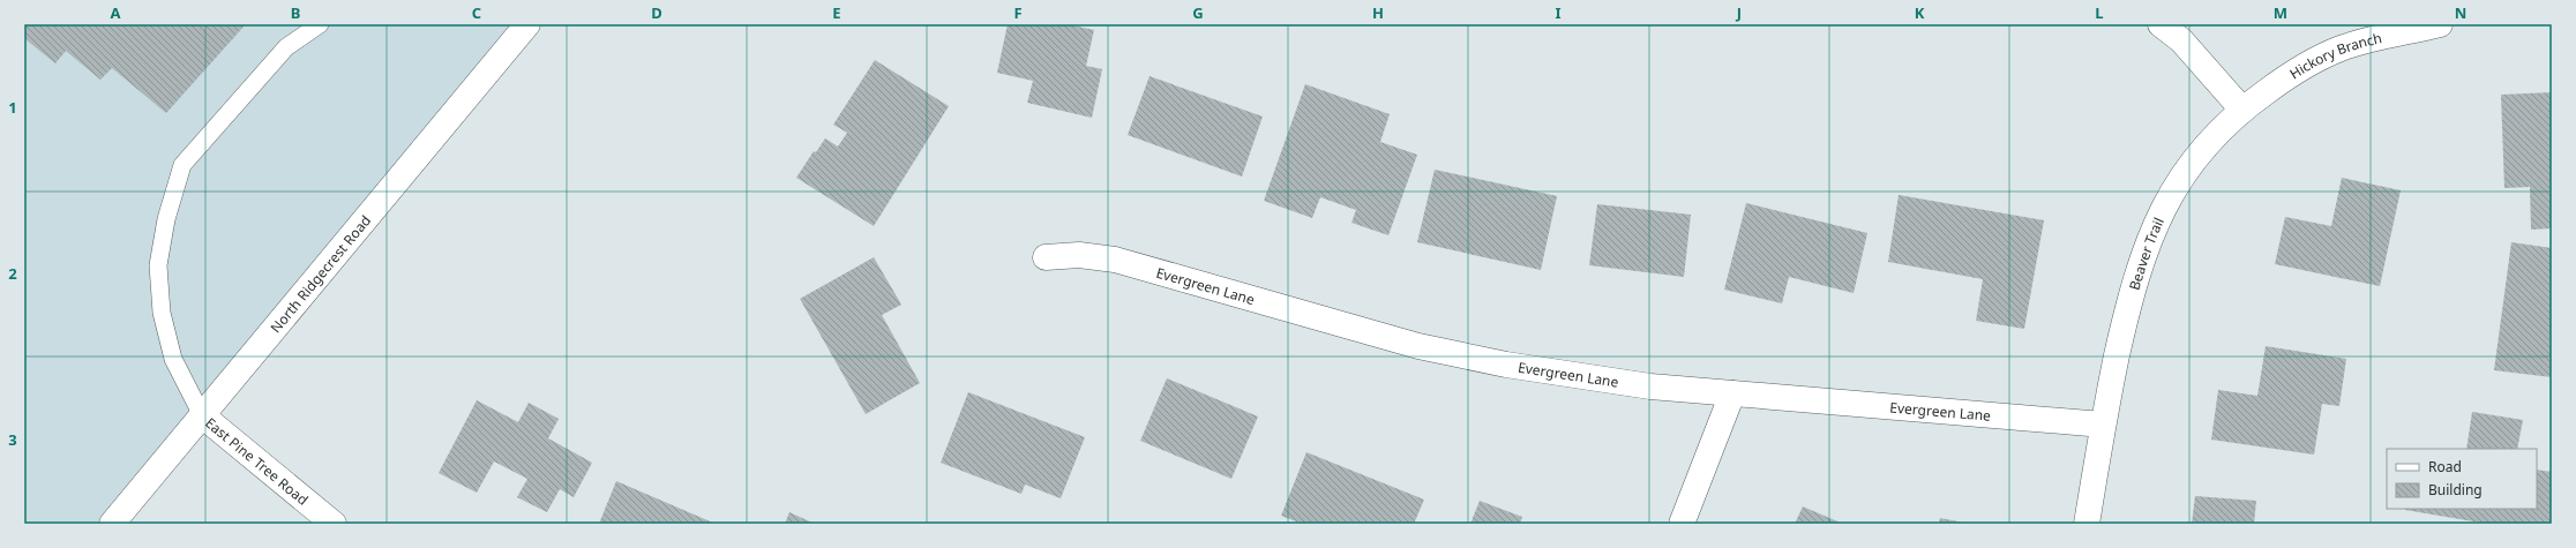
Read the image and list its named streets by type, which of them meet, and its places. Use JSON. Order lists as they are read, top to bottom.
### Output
{
  "streets": {
    "street": [
      "Hickory Branch",
      "Beaver Trail",
      "North Ridgecrest Road",
      "Evergreen Lane",
      "East Pine Tree Road"
    ]
  },
  "crossings": [
    ["Hickory Branch", "Beaver Trail"],
    ["Beaver Trail", "Evergreen Lane"],
    ["North Ridgecrest Road", "East Pine Tree Road"]
  ],
  "legend": ["Road", "Building"],
  "grid": {
    "columns": [
      "A",
      "B",
      "C",
      "D",
      "E",
      "F",
      "G",
      "H",
      "I",
      "J",
      "K",
      "L",
      "M",
      "N"
    ],
    "rows": ["1", "2", "3"]
  }
}
